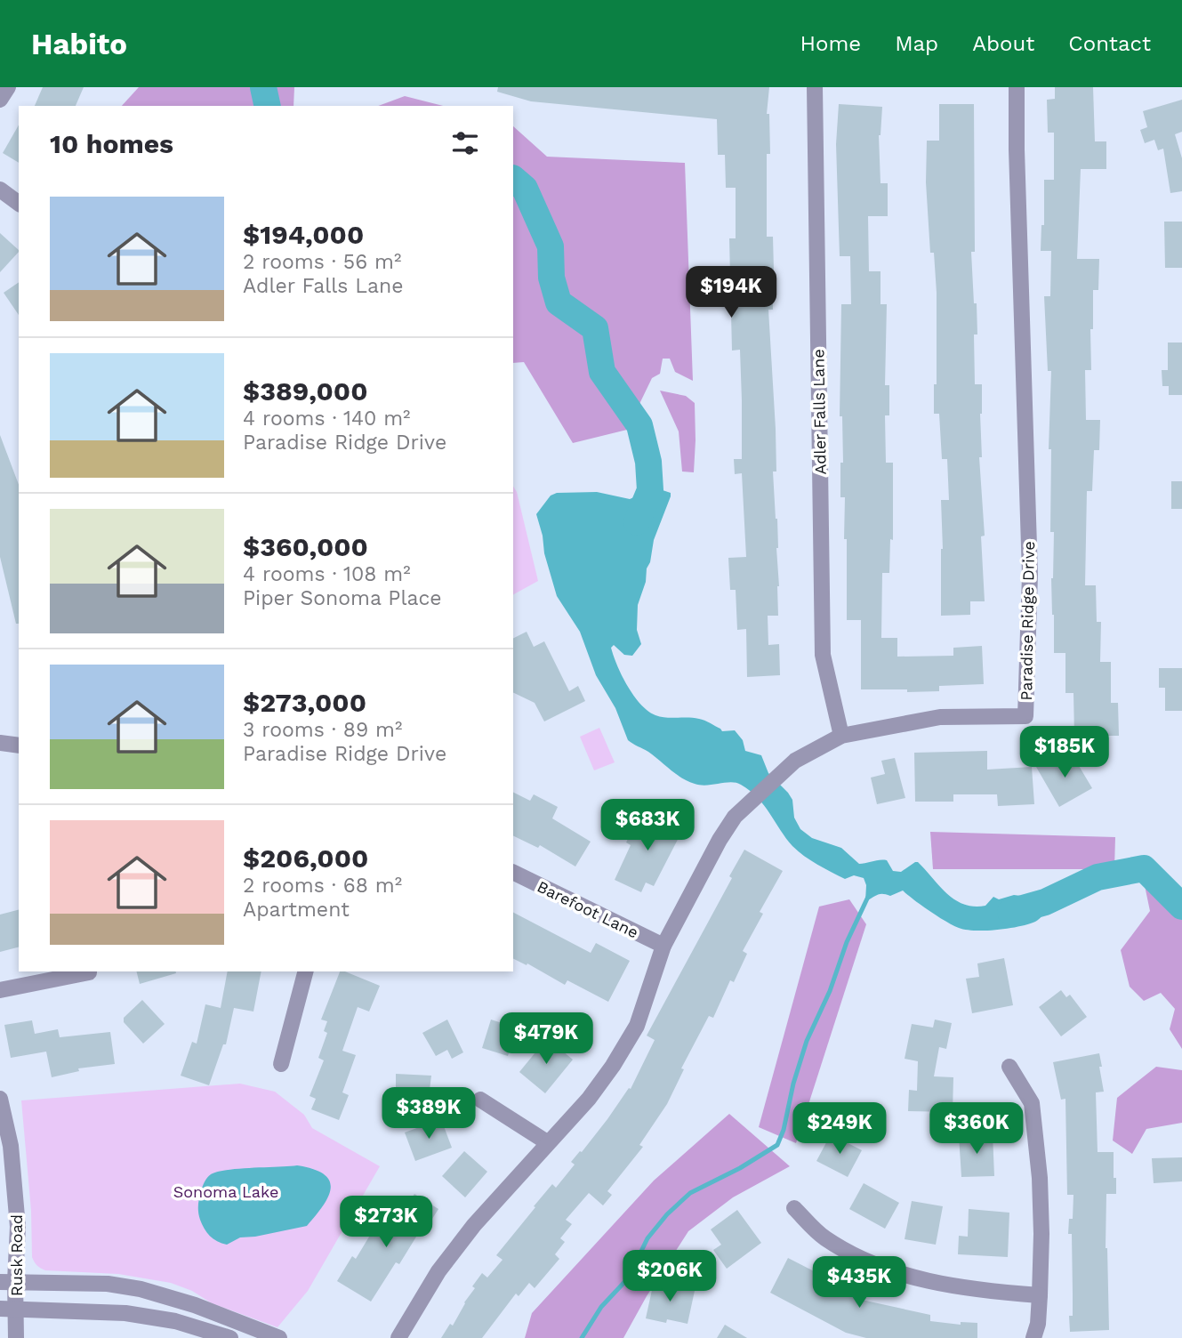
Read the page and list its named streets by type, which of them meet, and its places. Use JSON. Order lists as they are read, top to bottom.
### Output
{
  "streets": {
    "street": [
      "Adler Falls Lane",
      "Paradise Ridge Drive",
      "Barefoot Lane",
      "Rusk Road"
    ]
  },
  "crossings": [
    ["Adler Falls Lane", "Paradise Ridge Drive"],
    ["Paradise Ridge Drive", "Barefoot Lane"]
  ],
  "parks": ["Sonoma Lake"],
  "page": {
    "header": "Habito",
    "nav": [
      "Home",
      "Map",
      "About",
      "Contact"
    ],
    "heading": "10 homes",
    "list": [
      {
        "name": "$194,000",
        "note": "2 rooms · 56 m² · Adler Falls Lane"
      },
      {
        "name": "$389,000",
        "note": "4 rooms · 140 m² · Paradise Ridge Drive"
      },
      {
        "name": "$360,000",
        "note": "4 rooms · 108 m² · Piper Sonoma Place"
      },
      {
        "name": "$273,000",
        "note": "3 rooms · 89 m² · Paradise Ridge Drive"
      },
      {
        "name": "$206,000",
        "note": "2 rooms · 68 m² · Apartment"
      }
    ],
    "price": [
      "$194K",
      "$185K",
      "$683K",
      "$479K",
      "$389K",
      "$249K",
      "$360K",
      "$273K",
      "$206K",
      "$435K"
    ]
  }
}
